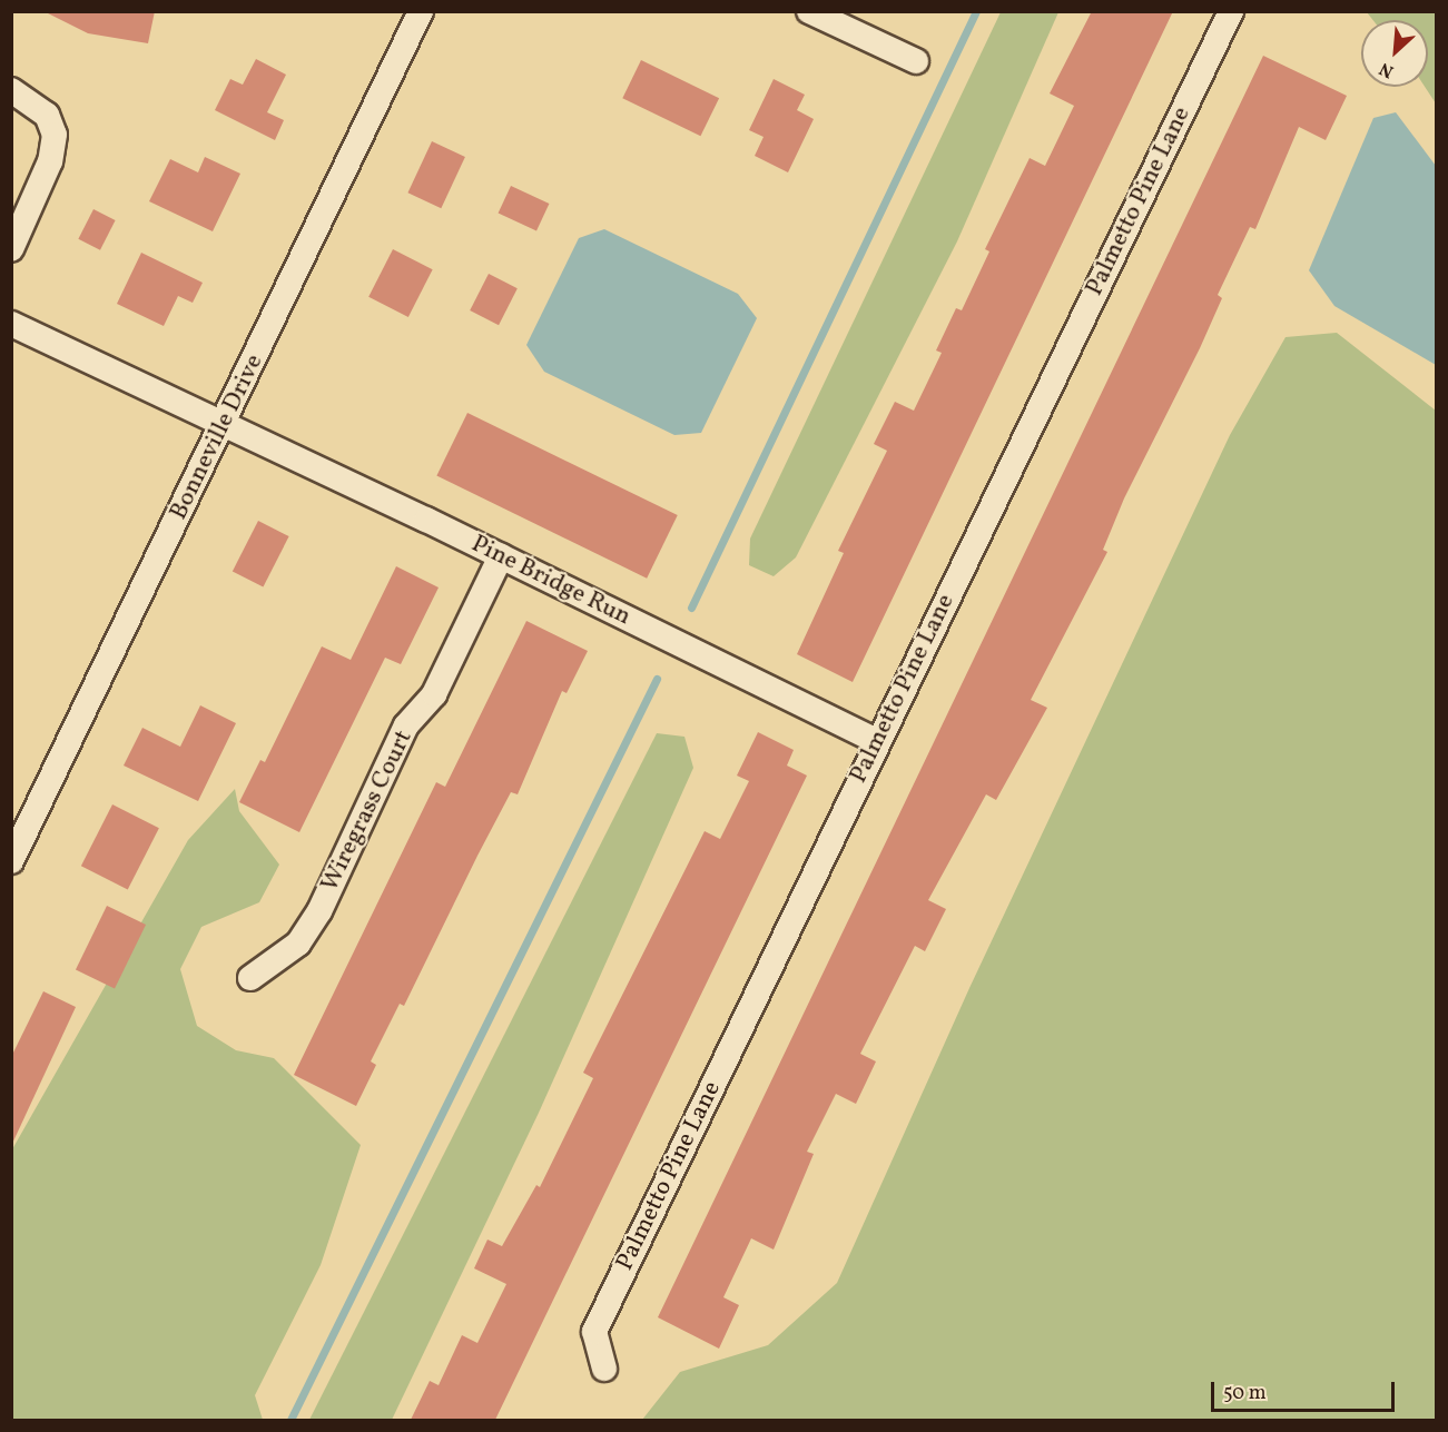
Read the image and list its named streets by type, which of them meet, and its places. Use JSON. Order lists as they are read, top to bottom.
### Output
{
  "streets": {
    "street": [
      "Palmetto Pine Lane",
      "Bonneville Drive",
      "Pine Bridge Run",
      "Wiregrass Court"
    ]
  },
  "crossings": [
    ["Palmetto Pine Lane", "Pine Bridge Run"],
    ["Bonneville Drive", "Pine Bridge Run"],
    ["Pine Bridge Run", "Wiregrass Court"]
  ],
  "scale_bar": "50 m",
  "north": "bottom left"
}
